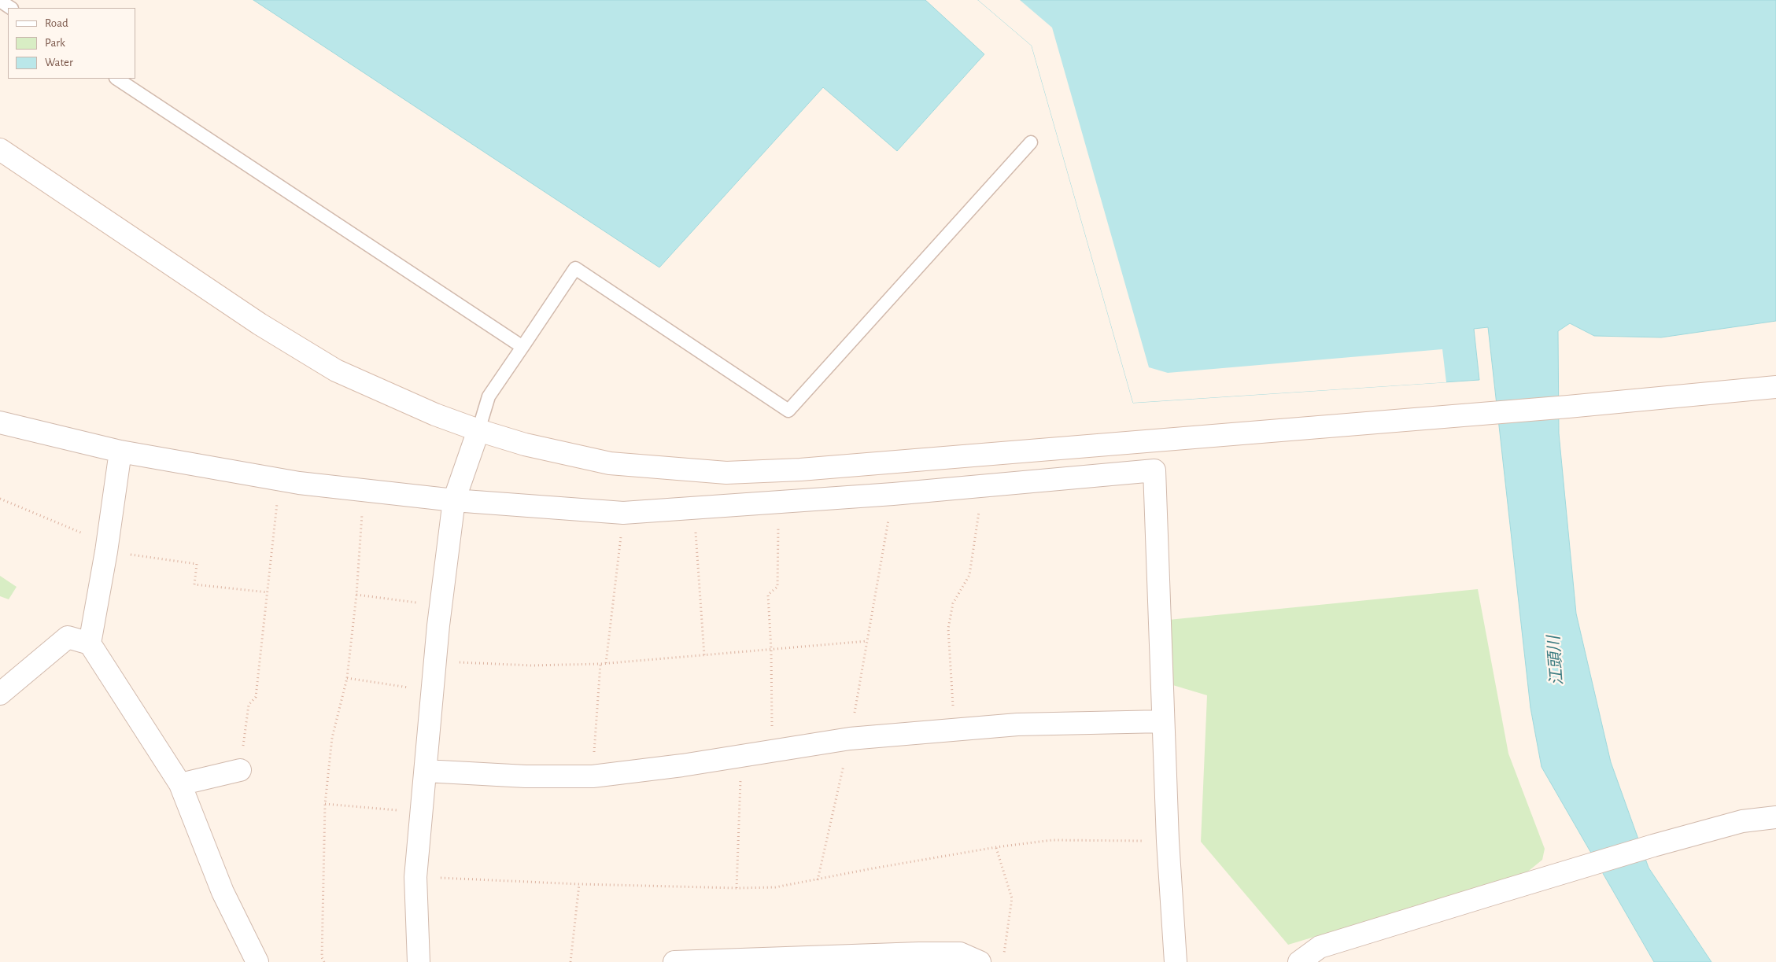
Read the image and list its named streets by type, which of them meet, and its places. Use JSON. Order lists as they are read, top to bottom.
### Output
{
  "water": ["江頭川"],
  "legend": ["Road", "Park", "Water"]
}
